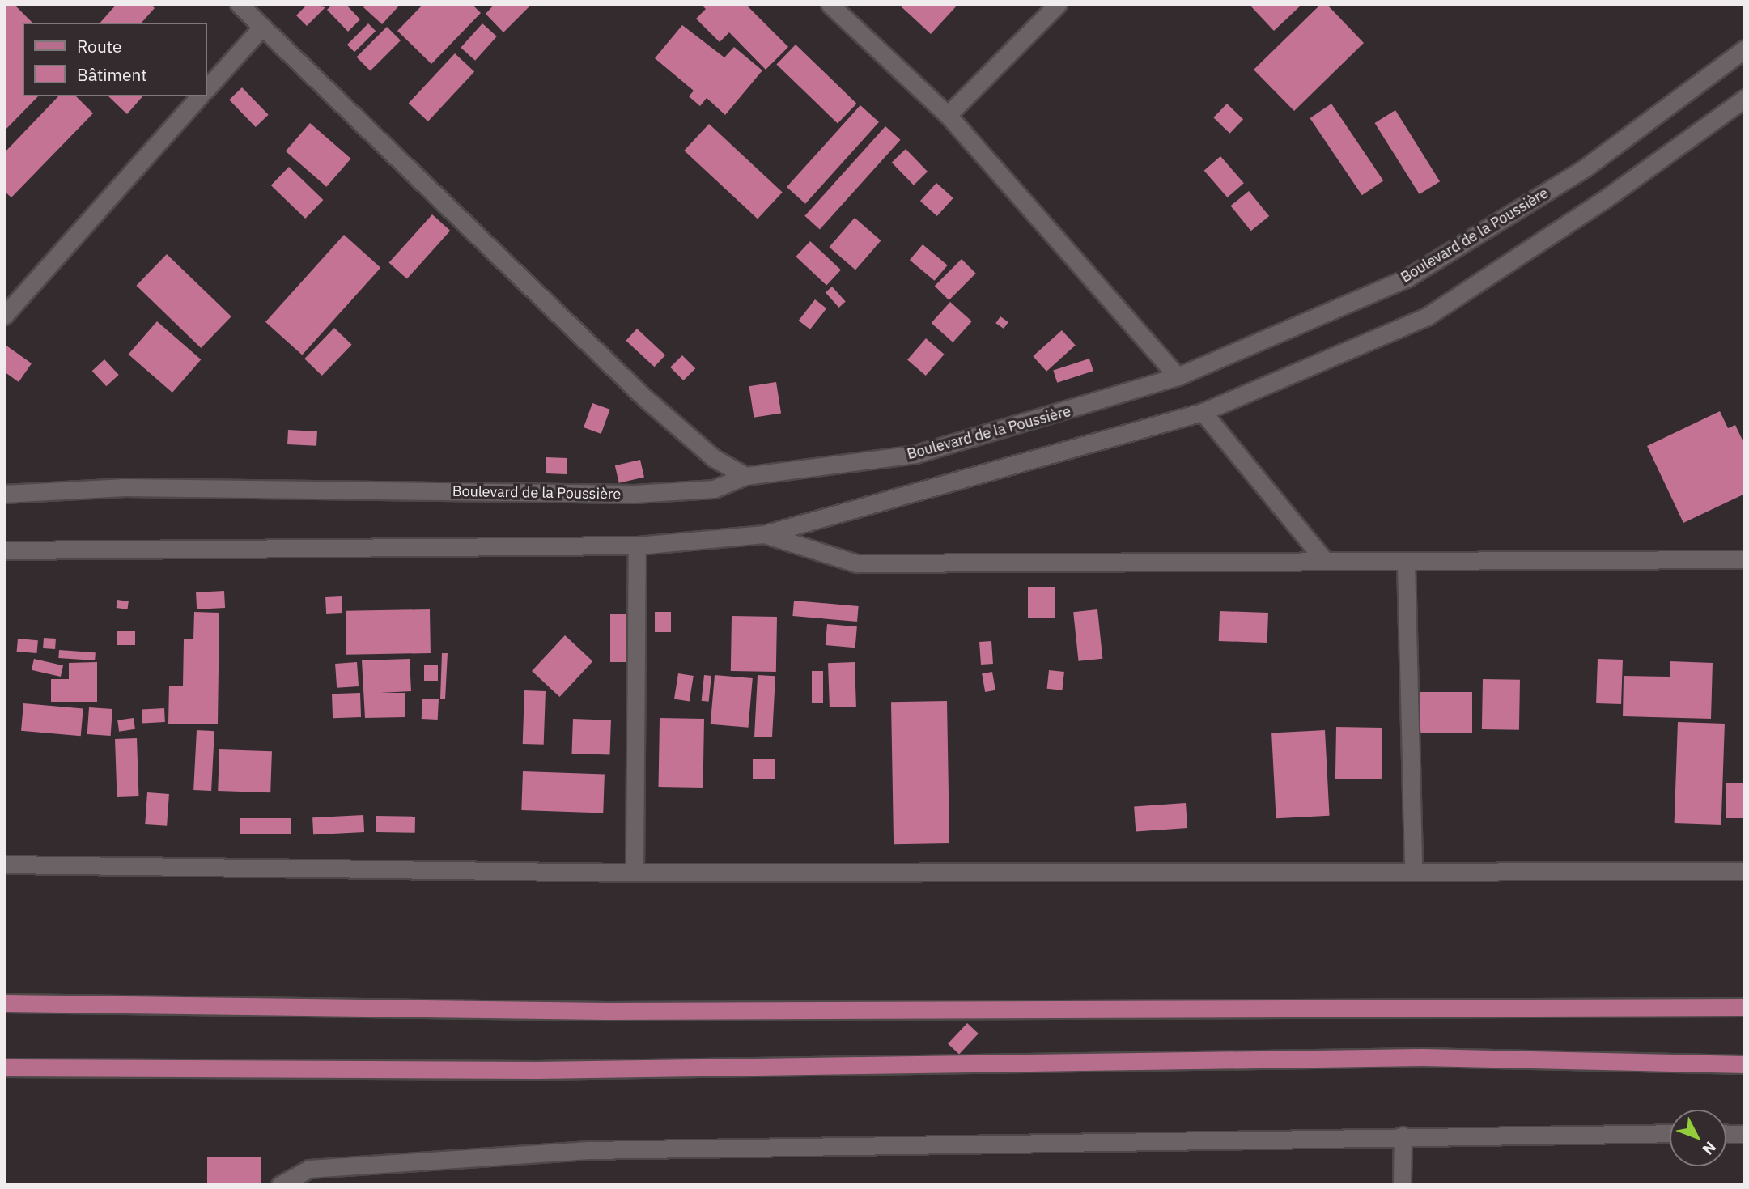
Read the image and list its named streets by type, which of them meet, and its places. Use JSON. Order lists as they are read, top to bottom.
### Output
{
  "streets": {
    "street": ["Boulevard de la Poussière"]
  },
  "legend": ["Route", "Bâtiment"],
  "north": "bottom right"
}
